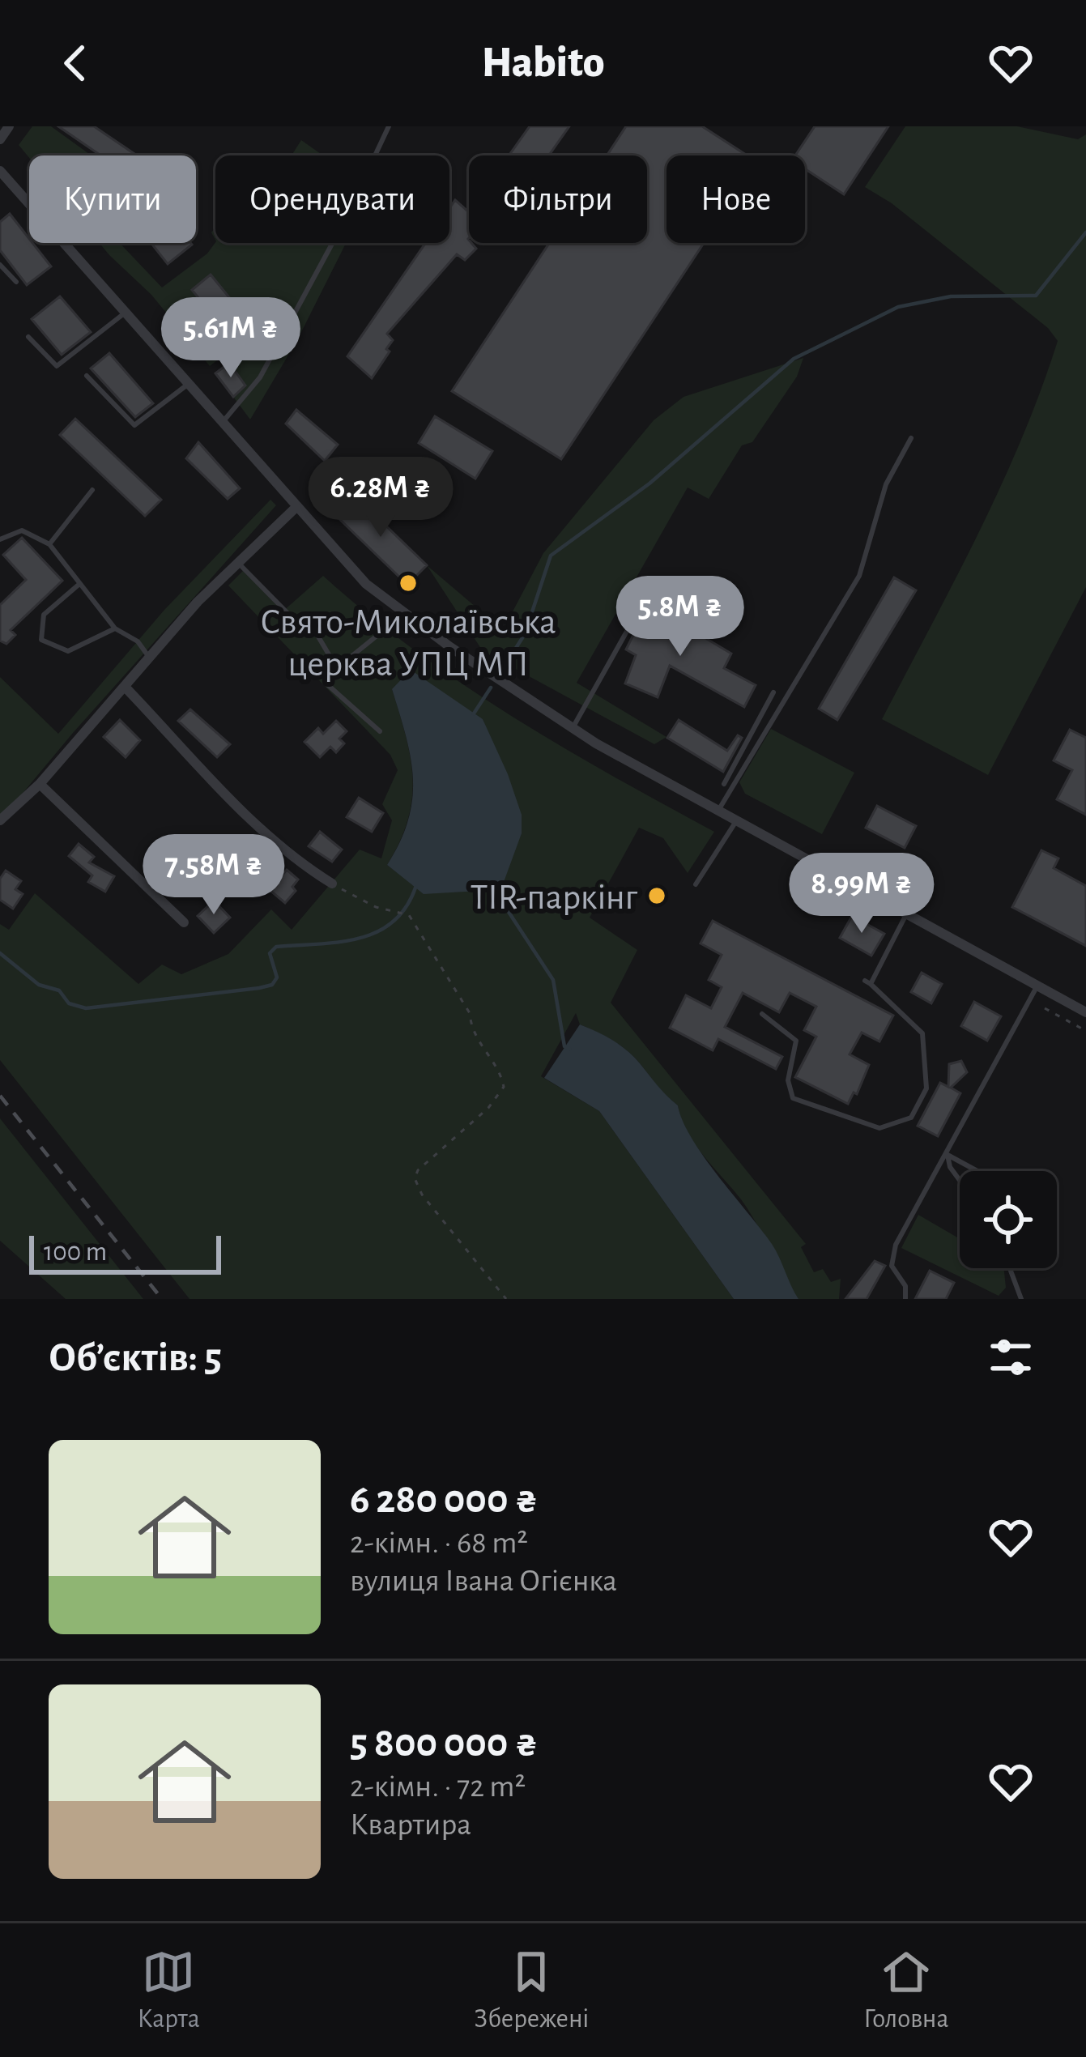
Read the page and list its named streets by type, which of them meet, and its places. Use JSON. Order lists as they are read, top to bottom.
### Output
{
  "places": ["Свято-Миколаївська церква УПЦ МП", "TIR-паркінг"],
  "scale_bar": "100 m",
  "page": {
    "header": "Habito",
    "chip": [
      "Купити",
      "Орендувати",
      "Фільтри",
      "Нове"
    ],
    "price": [
      "5.61M ₴",
      "6.28M ₴",
      "5.8M ₴",
      "7.58M ₴",
      "8.99M ₴"
    ],
    "scale": "100 m",
    "heading": "Об’єктів: 5",
    "list": [
      {
        "name": "6 280 000 ₴",
        "note": "2-кімн. · 68 m² · вулиця Івана Огієнка"
      },
      {
        "name": "5 800 000 ₴",
        "note": "2-кімн. · 72 m² · Квартира"
      }
    ],
    "tabs": ["Карта", "Збережені", "Головна"]
  }
}
